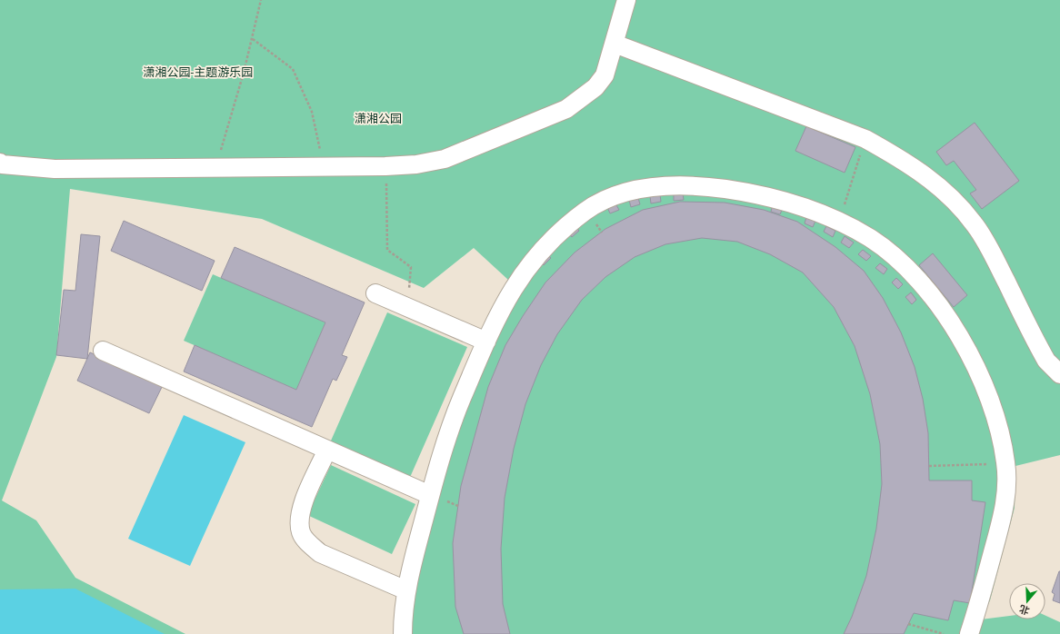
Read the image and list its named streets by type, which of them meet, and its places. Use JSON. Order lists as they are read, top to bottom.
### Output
{
  "parks": ["潇湘公园-主题游乐园", "潇湘公园"],
  "north": "bottom"
}
